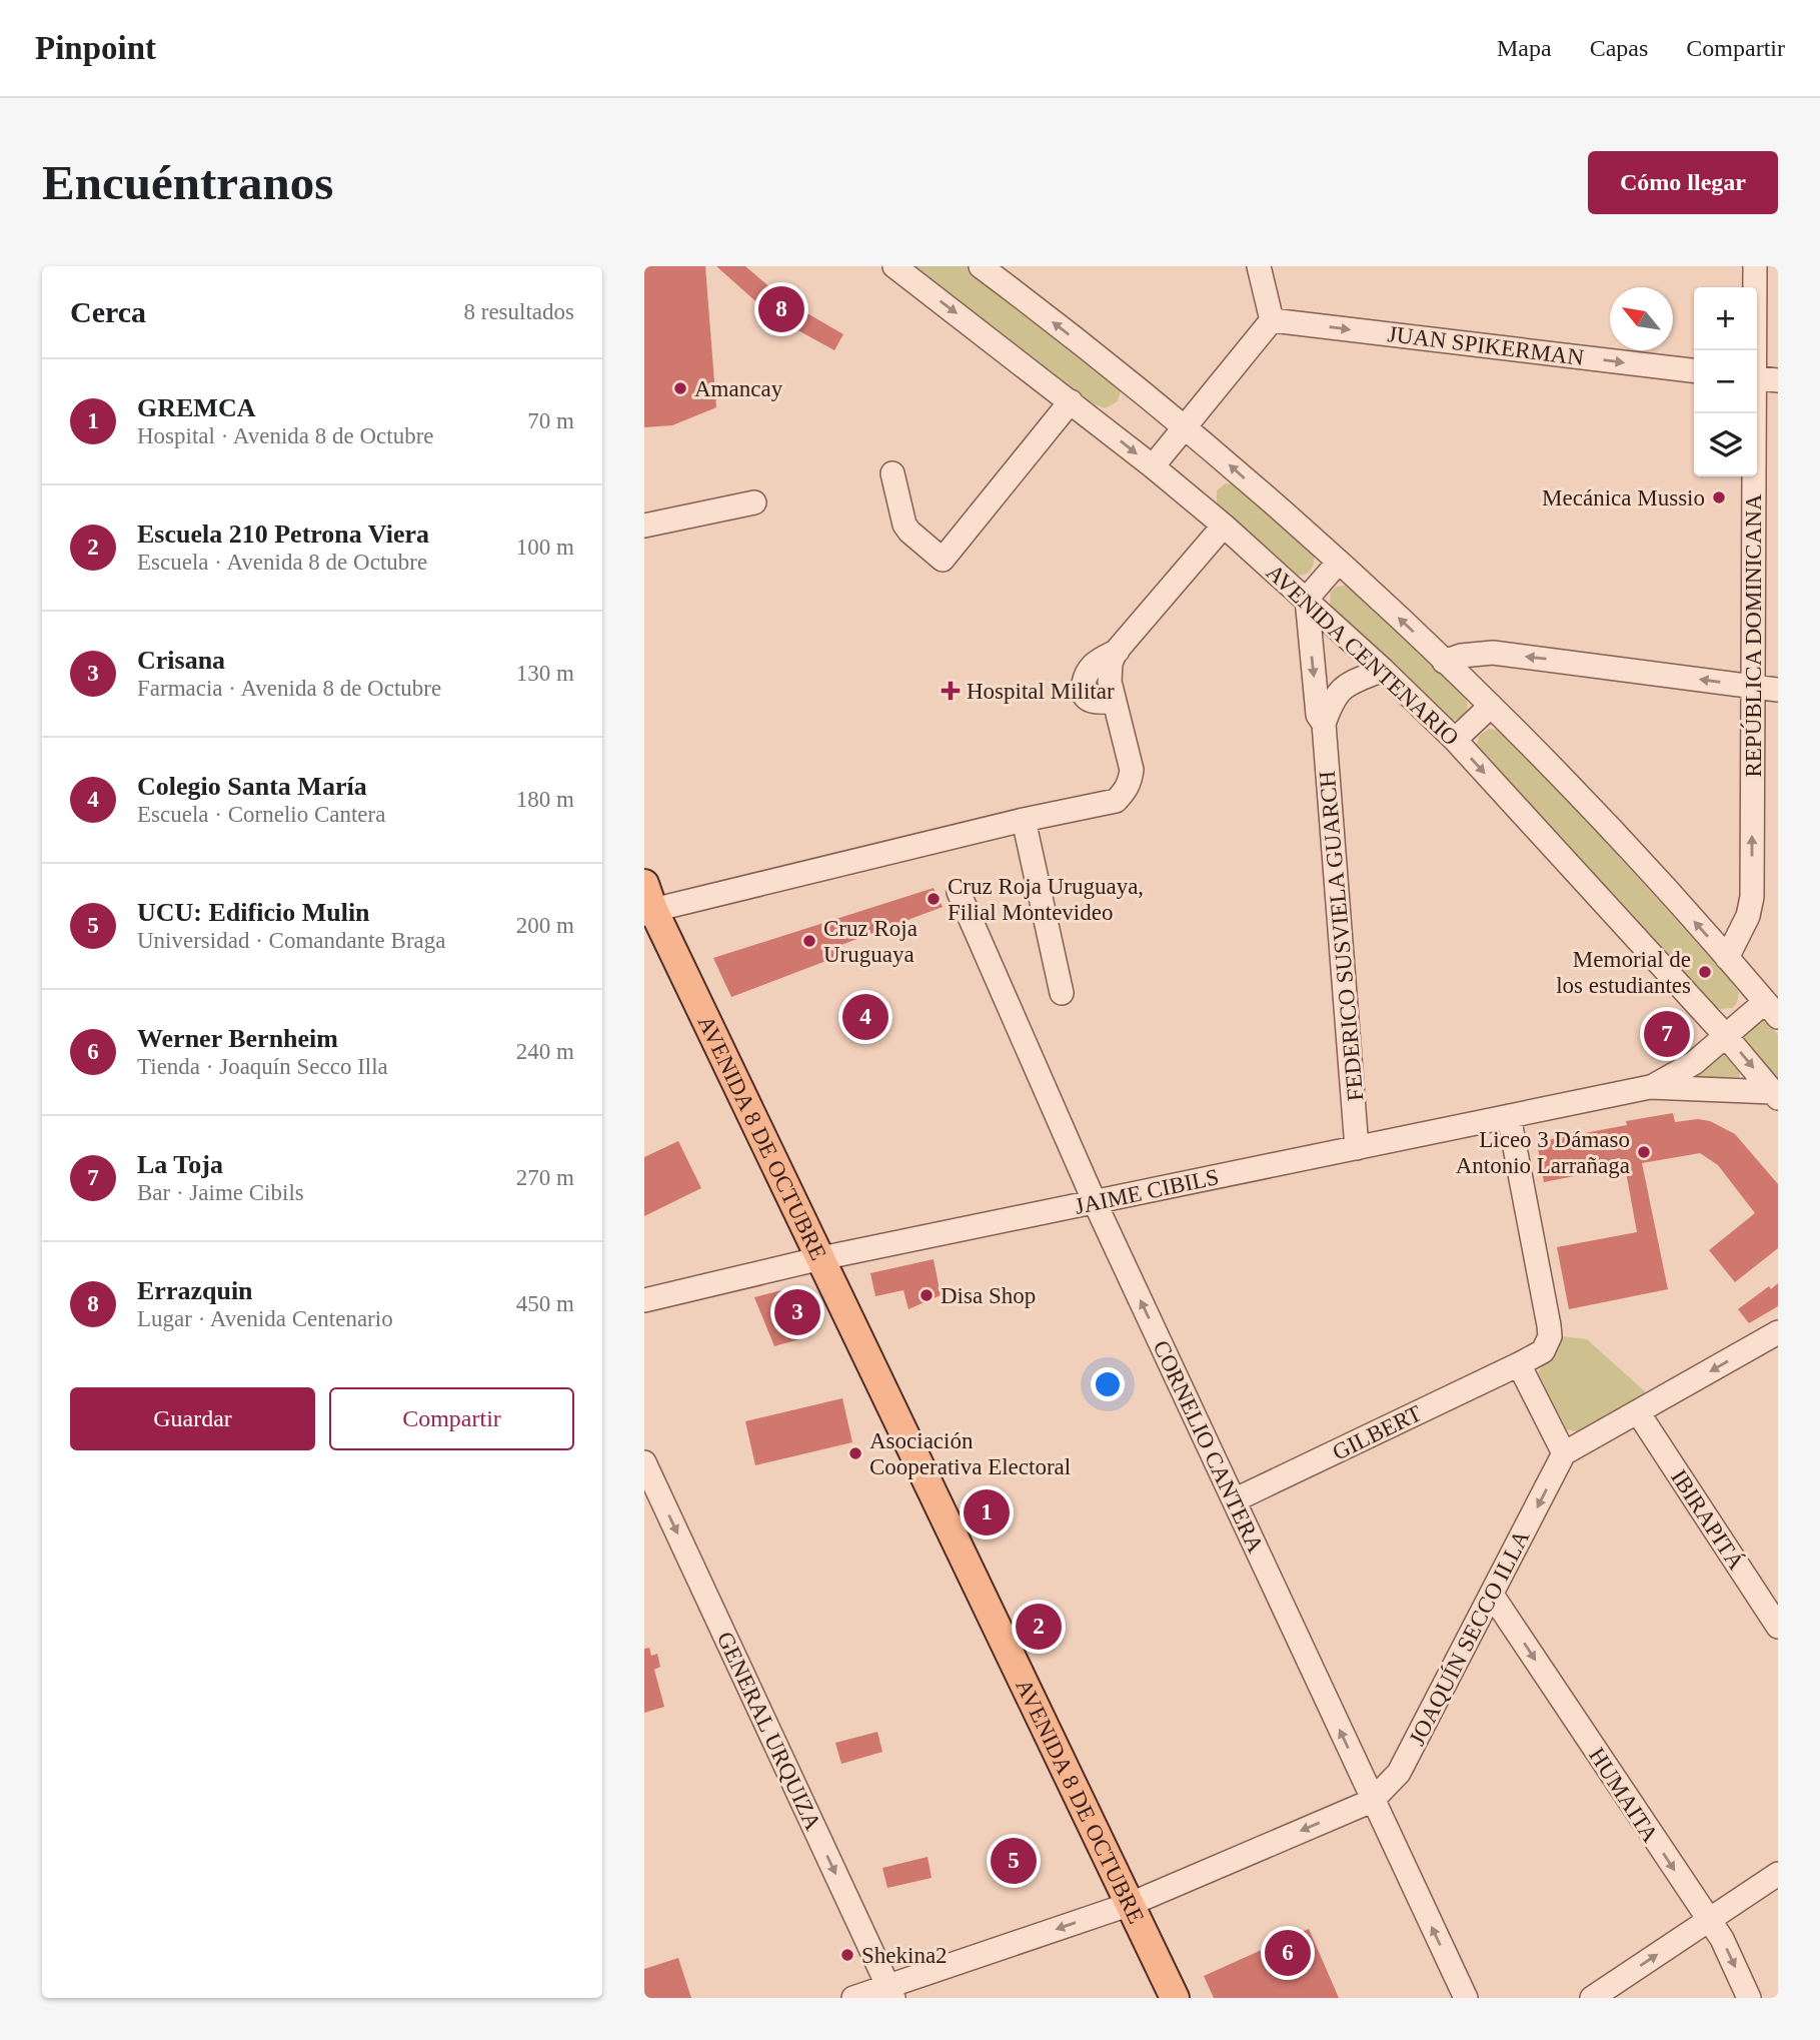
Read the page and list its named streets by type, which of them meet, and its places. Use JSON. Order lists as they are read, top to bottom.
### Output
{
  "streets": {
    "main road": ["AVENIDA 8 DE OCTUBRE"],
    "street": [
      "JUAN SPIKERMAN",
      "REPÚBLICA DOMINICANA",
      "AVENIDA CENTENARIO",
      "FEDERICO SUSVIELA GUARCH",
      "JAIME CIBILS",
      "GILBERT",
      "CORNELIO CANTERA",
      "IBIRAPITÁ",
      "JOAQUÍN SECCO ILLA",
      "GENERAL URQUIZA",
      "HUMAITA"
    ]
  },
  "crossings": [
    ["AVENIDA CENTENARIO", "FEDERICO SUSVIELA GUARCH"],
    ["AVENIDA CENTENARIO", "JAIME CIBILS"],
    ["FEDERICO SUSVIELA GUARCH", "JAIME CIBILS"],
    ["AVENIDA 8 DE OCTUBRE", "JAIME CIBILS"],
    ["AVENIDA 8 DE OCTUBRE", "JOAQUÍN SECCO ILLA"],
    ["JAIME CIBILS", "CORNELIO CANTERA"],
    ["GILBERT", "CORNELIO CANTERA"],
    ["CORNELIO CANTERA", "JOAQUÍN SECCO ILLA"],
    ["JOAQUÍN SECCO ILLA", "GENERAL URQUIZA"],
    ["JOAQUÍN SECCO ILLA", "HUMAITA"]
  ],
  "one_way": [
    "JUAN SPIKERMAN",
    "REPÚBLICA DOMINICANA",
    "CORNELIO CANTERA",
    "JOAQUÍN SECCO ILLA",
    "GENERAL URQUIZA",
    "HUMAITA"
  ],
  "places": {
    "other": [
      "Amancay",
      "Mecánica Mussio",
      "Cruz Roja Uruguaya, Filial Montevideo",
      "Cruz Roja Uruguaya",
      "Memorial de los estudiantes",
      "Liceo 3 Dámaso Antonio Larrañaga",
      "Disa Shop",
      "Asociación Cooperativa Electoral",
      "Shekina2"
    ],
    "health": ["Hospital Militar"]
  },
  "north": "top left",
  "page": {
    "header": "Pinpoint",
    "nav": ["Mapa", "Capas", "Compartir"],
    "buttons": [
      "Cómo llegar",
      ["Guardar", "Compartir"]
    ],
    "title": "Encuéntranos",
    "heading": ["Cerca", "8 resultados"],
    "pins": [
      "8",
      "4",
      "7",
      "3",
      "1",
      "2",
      "5",
      "6"
    ],
    "map_buttons": ["+", "−"],
    "list": [
      {
        "mark": "1",
        "name": "GREMCA",
        "note": "Hospital · Avenida 8 de Octubre",
        "value": "70 m"
      },
      {
        "mark": "2",
        "name": "Escuela 210 Petrona Viera",
        "note": "Escuela · Avenida 8 de Octubre",
        "value": "100 m"
      },
      {
        "mark": "3",
        "name": "Crisana",
        "note": "Farmacia · Avenida 8 de Octubre",
        "value": "130 m"
      },
      {
        "mark": "4",
        "name": "Colegio Santa María",
        "note": "Escuela · Cornelio Cantera",
        "value": "180 m"
      },
      {
        "mark": "5",
        "name": "UCU: Edificio Mulin",
        "note": "Universidad · Comandante Braga",
        "value": "200 m"
      },
      {
        "mark": "6",
        "name": "Werner Bernheim",
        "note": "Tienda · Joaquín Secco Illa",
        "value": "240 m"
      },
      {
        "mark": "7",
        "name": "La Toja",
        "note": "Bar · Jaime Cibils",
        "value": "270 m"
      },
      {
        "mark": "8",
        "name": "Errazquin",
        "note": "Lugar · Avenida Centenario",
        "value": "450 m"
      }
    ]
  }
}
